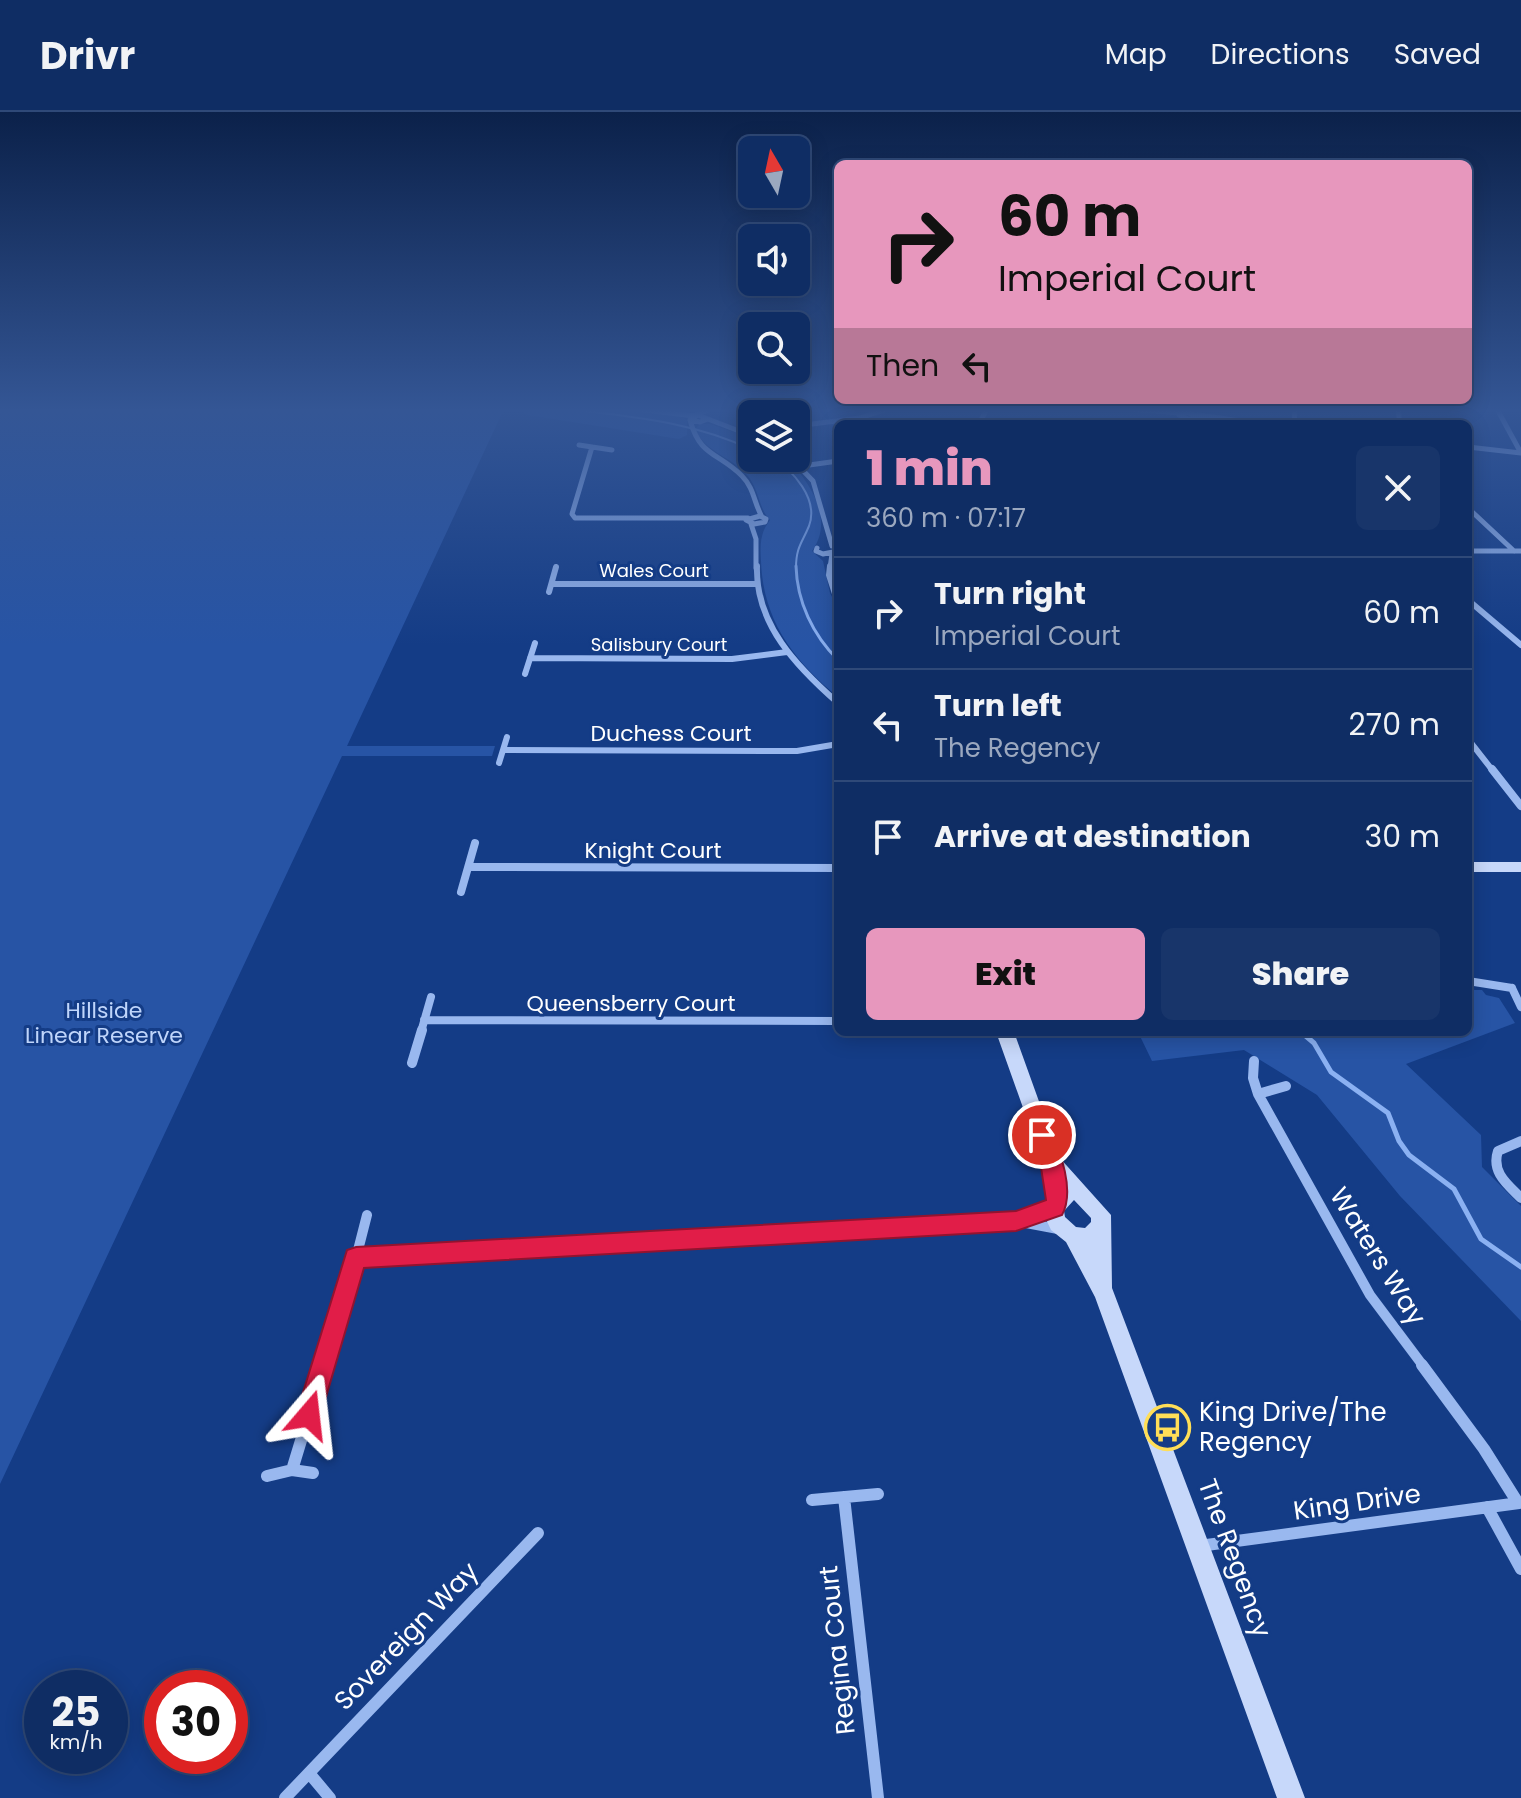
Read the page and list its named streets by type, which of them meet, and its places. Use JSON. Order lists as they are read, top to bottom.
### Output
{
  "streets": {
    "street": [
      "Wales Court",
      "Salisbury Court",
      "Duchess Court",
      "Knight Court",
      "Queensberry Court",
      "Waters Way",
      "King Drive",
      "The Regency",
      "Sovereign Way",
      "Regina Court"
    ]
  },
  "crossings": [
    ["Waters Way", "King Drive"],
    ["King Drive", "The Regency"]
  ],
  "parks": ["Hillside Linear Reserve"],
  "places": {
    "bus stop": ["King Drive/The Regency"]
  },
  "north": "top",
  "page": {
    "header": "Drivr",
    "nav": ["Map", "Directions", "Saved"],
    "turn": ["60 m", "Imperial Court"],
    "then": "Then",
    "heading": ["1 min", "360 m · 07:17"],
    "list": [
      {
        "name": "Turn right",
        "note": "Imperial Court",
        "value": "60 m"
      },
      {
        "name": "Turn left",
        "note": "The Regency",
        "value": "270 m"
      },
      {
        "name": "Arrive at destination",
        "value": "30 m"
      }
    ],
    "buttons": ["Exit", "Share"],
    "speed": "25 km/h",
    "limit": "30"
  }
}
